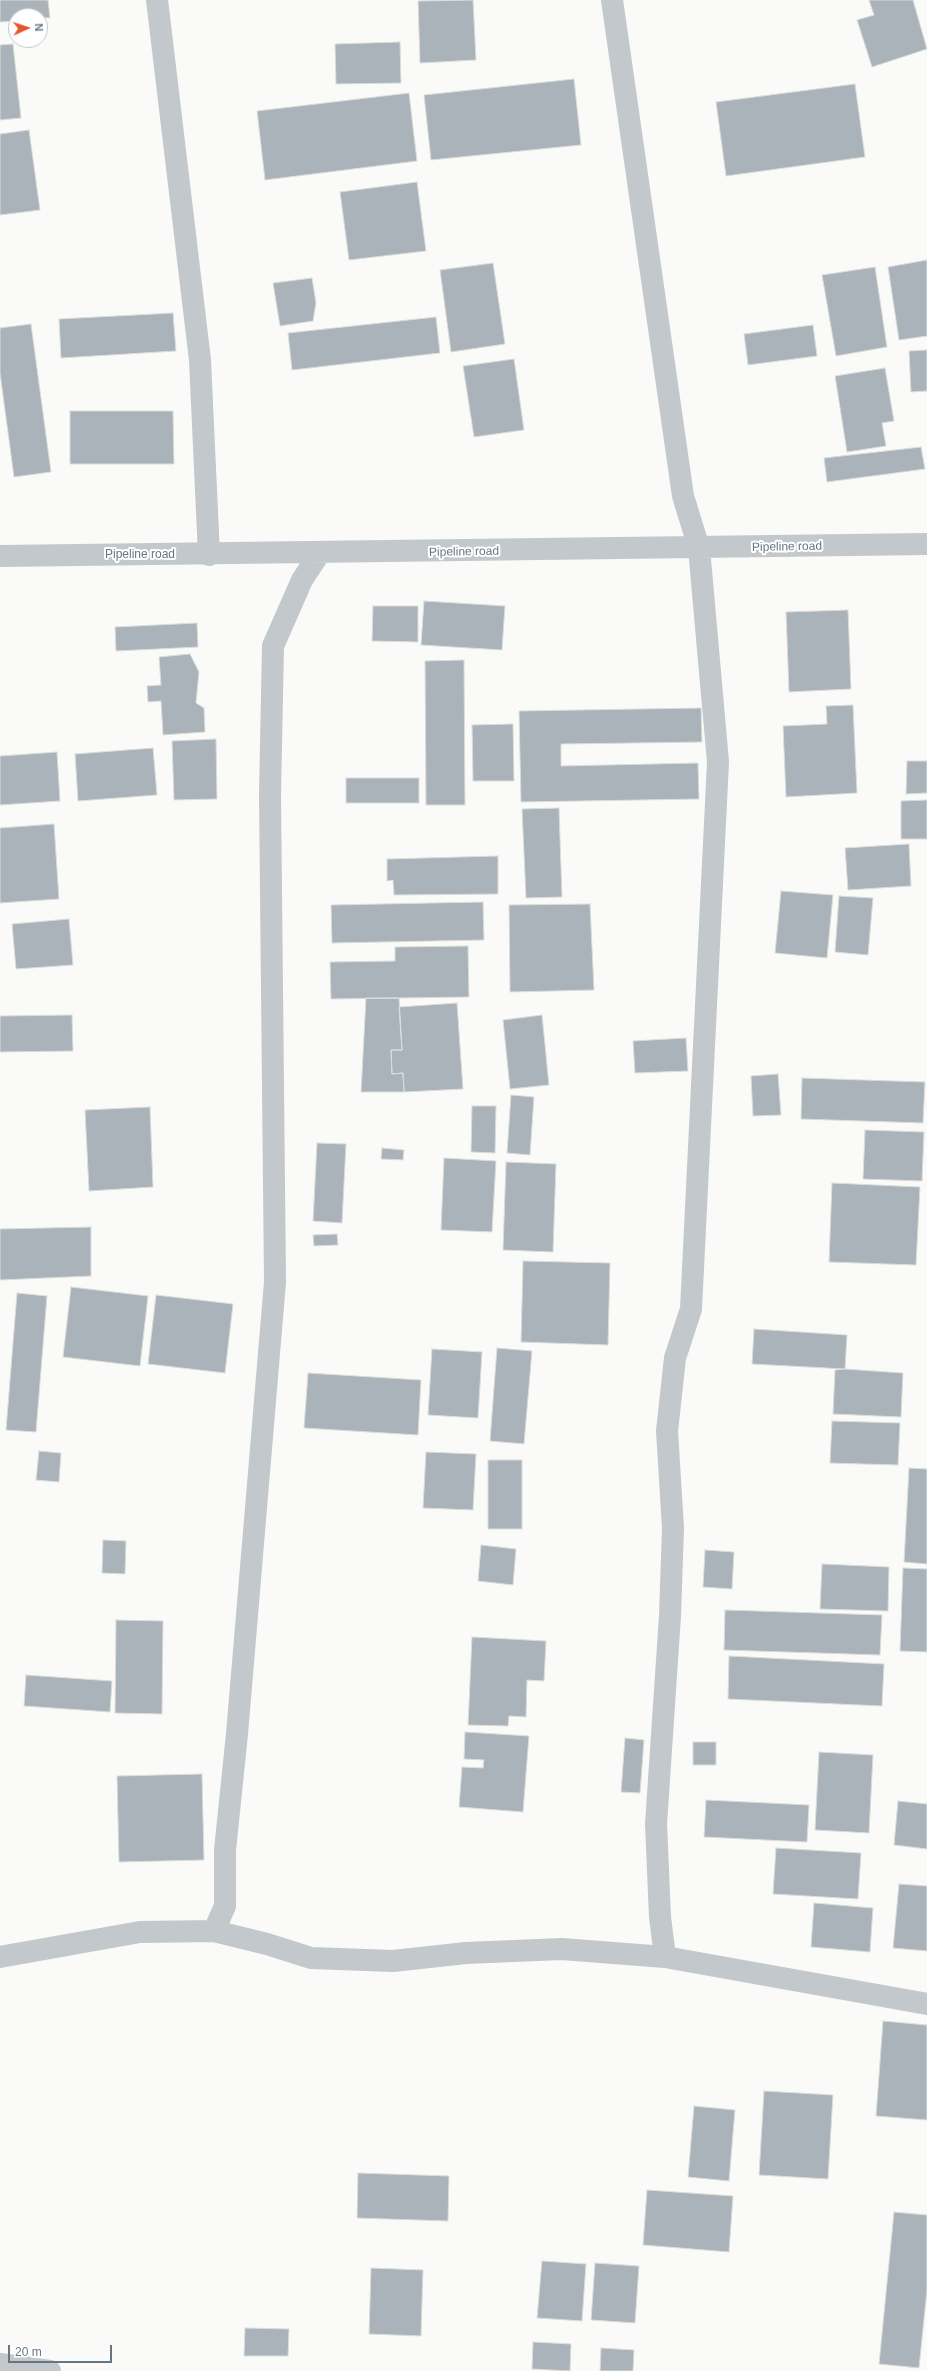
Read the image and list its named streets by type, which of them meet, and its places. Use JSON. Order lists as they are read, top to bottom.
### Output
{
  "streets": {
    "street": ["Pipeline road"]
  },
  "scale_bar": "20 m",
  "north": "right"
}
